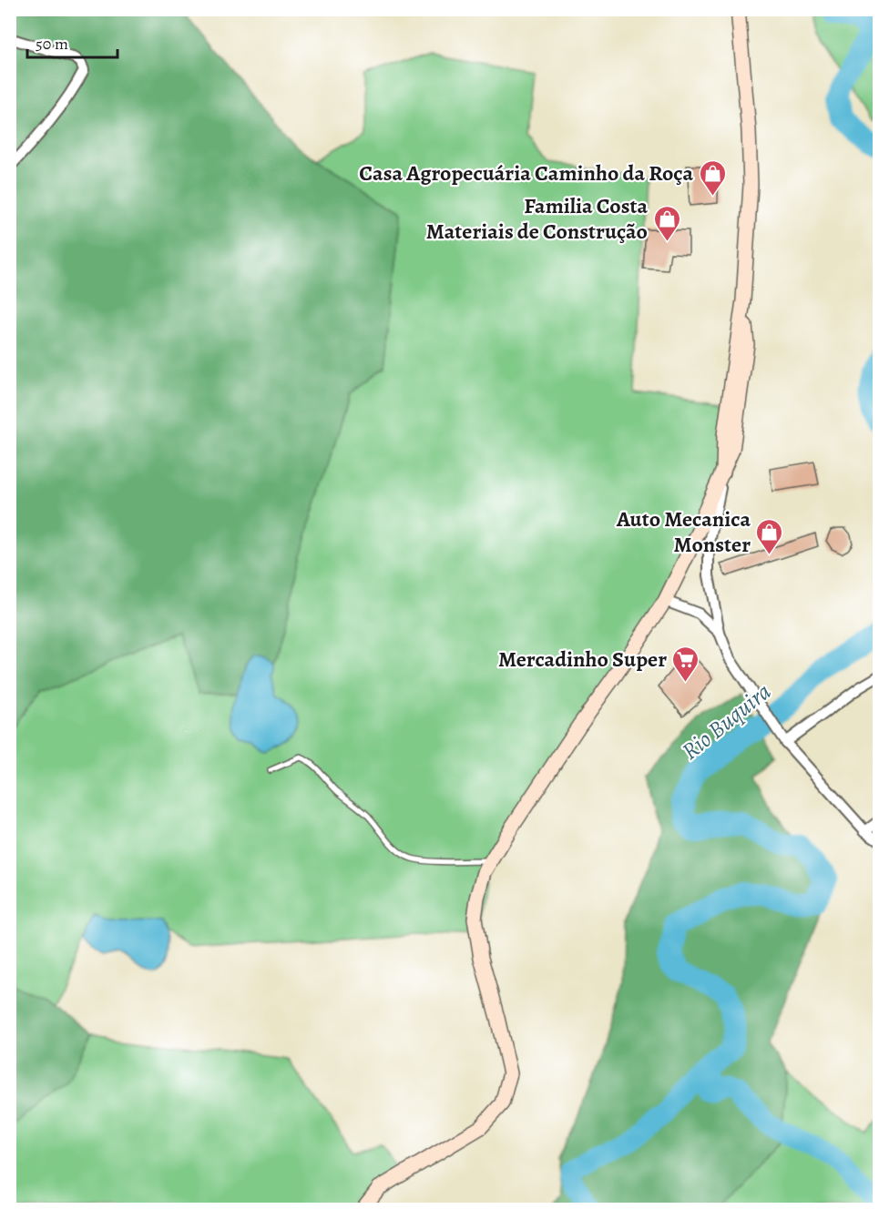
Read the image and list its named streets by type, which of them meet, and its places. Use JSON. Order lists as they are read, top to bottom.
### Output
{
  "water": ["Rio Buquira"],
  "places": {
    "shop": ["Casa Agropecuária Caminho da Roça", "Familia Costa Materiais de Construção", "Auto Mecanica Monster"],
    "supermarket": ["Mercadinho Super"]
  },
  "scale_bar": "50 m"
}
